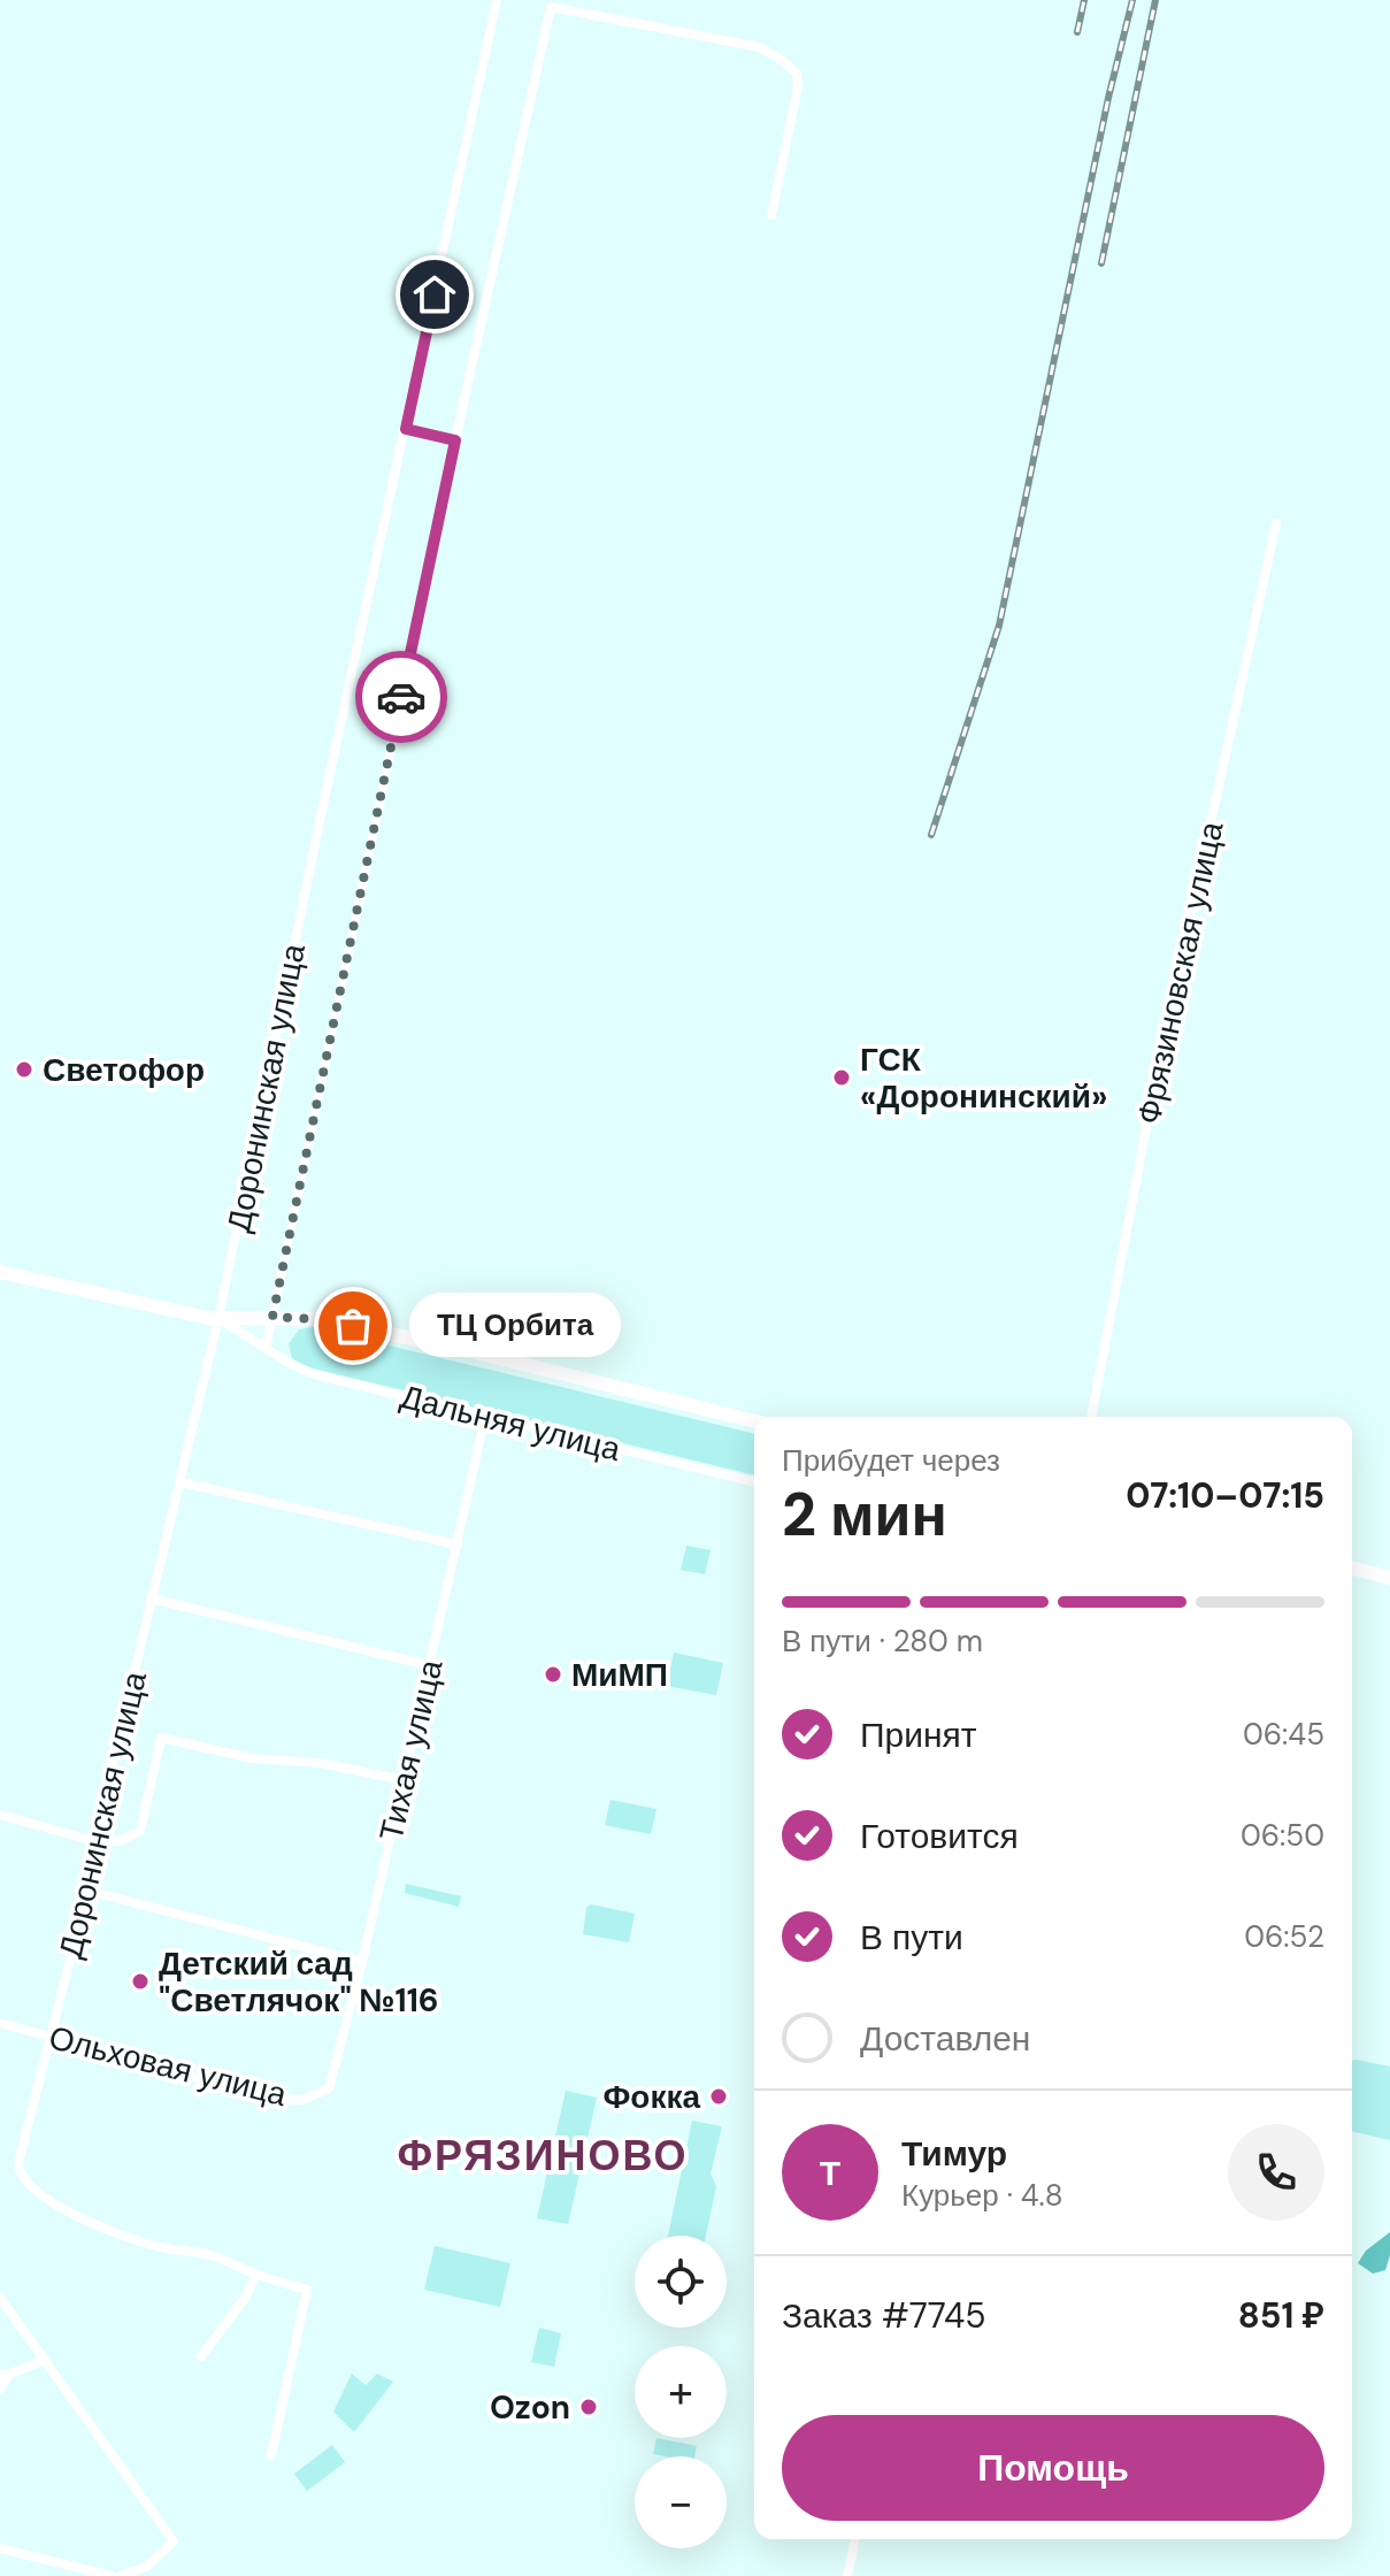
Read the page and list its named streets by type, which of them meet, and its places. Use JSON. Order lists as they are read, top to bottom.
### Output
{
  "streets": {
    "street": [
      "Фрязиновская улица",
      "Доронинская улица",
      "Дальняя улица",
      "Тихая улица",
      "Ольховая улица"
    ]
  },
  "crossings": [
    ["Доронинская улица", "Дальняя улица"],
    ["Доронинская улица", "Ольховая улица"],
    ["Дальняя улица", "Тихая улица"],
    ["Тихая улица", "Ольховая улица"]
  ],
  "districts": ["ФРЯЗИНОВО"],
  "places": [
    "Светофор",
    "ГСК «Доронинский»",
    "ТЦ Орбита",
    "МиМП",
    "Детский сад \"Светлячок\" №116",
    "Фокка",
    "Ozon"
  ],
  "page": {
    "bubble": "ТЦ Орбита",
    "heading": ["2 мин", "Прибудет через", "07:10–07:15"],
    "panel": [
      "Тимур",
      "Курьер · 4.8",
      "Заказ #7745",
      "851 ₽"
    ],
    "bar": "В пути · 280 m",
    "list": [
      ["Принят", "06:45"],
      ["Готовится", "06:50"],
      ["В пути", "06:52"],
      "Доставлен"
    ],
    "round": "Т",
    "map_buttons": ["+", "−"],
    "buttons": "Помощь"
  }
}
